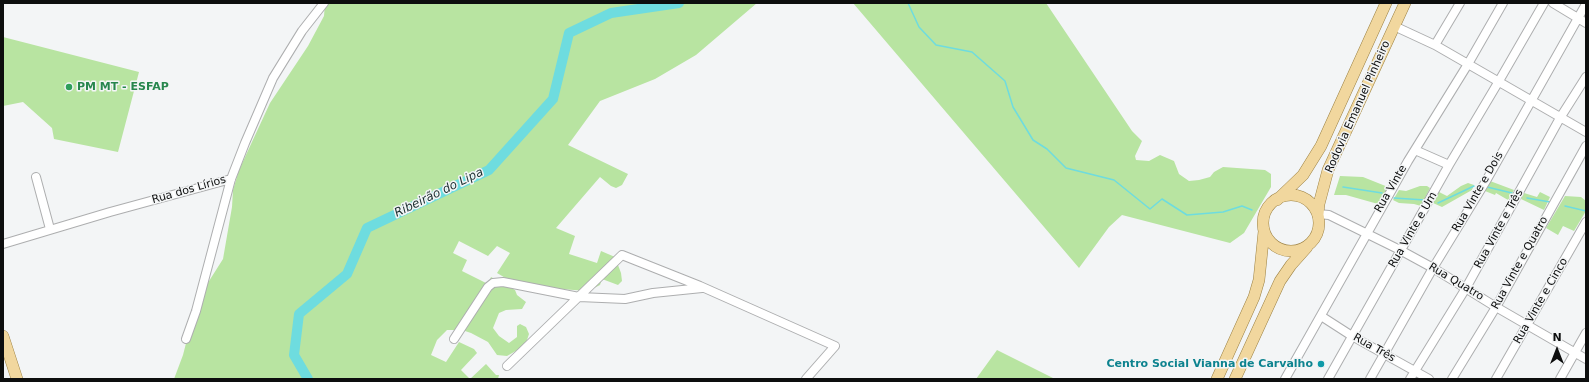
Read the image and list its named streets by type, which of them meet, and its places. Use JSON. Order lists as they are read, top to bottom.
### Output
{
  "streets": {
    "main road": ["Rodovia Emanuel Pinheiro"],
    "street": [
      "Rua Vinte",
      "Rua dos Lírios",
      "Rua Vinte e Dois",
      "Rua Vinte e Três",
      "Rua Vinte e Um",
      "Rua Vinte e Quatro",
      "Rua Quatro",
      "Rua Vinte e Cinco",
      "Rua Três"
    ]
  },
  "crossings": [
    ["Rodovia Emanuel Pinheiro", "Rua Quatro"],
    ["Rua Vinte", "Rua Quatro"],
    ["Rua Vinte", "Rua Três"],
    ["Rua Vinte e Dois", "Rua Quatro"],
    ["Rua Vinte e Dois", "Rua Três"],
    ["Rua Vinte e Três", "Rua Quatro"],
    ["Rua Vinte e Três", "Rua Três"],
    ["Rua Vinte e Um", "Rua Quatro"],
    ["Rua Vinte e Um", "Rua Três"],
    ["Rua Vinte e Quatro", "Rua Quatro"],
    ["Rua Quatro", "Rua Vinte e Cinco"]
  ],
  "water": ["Ribeirão do Lipa"],
  "places": ["PM MT - ESFAP", "Centro Social Vianna de Carvalho"],
  "north": "top"
}
